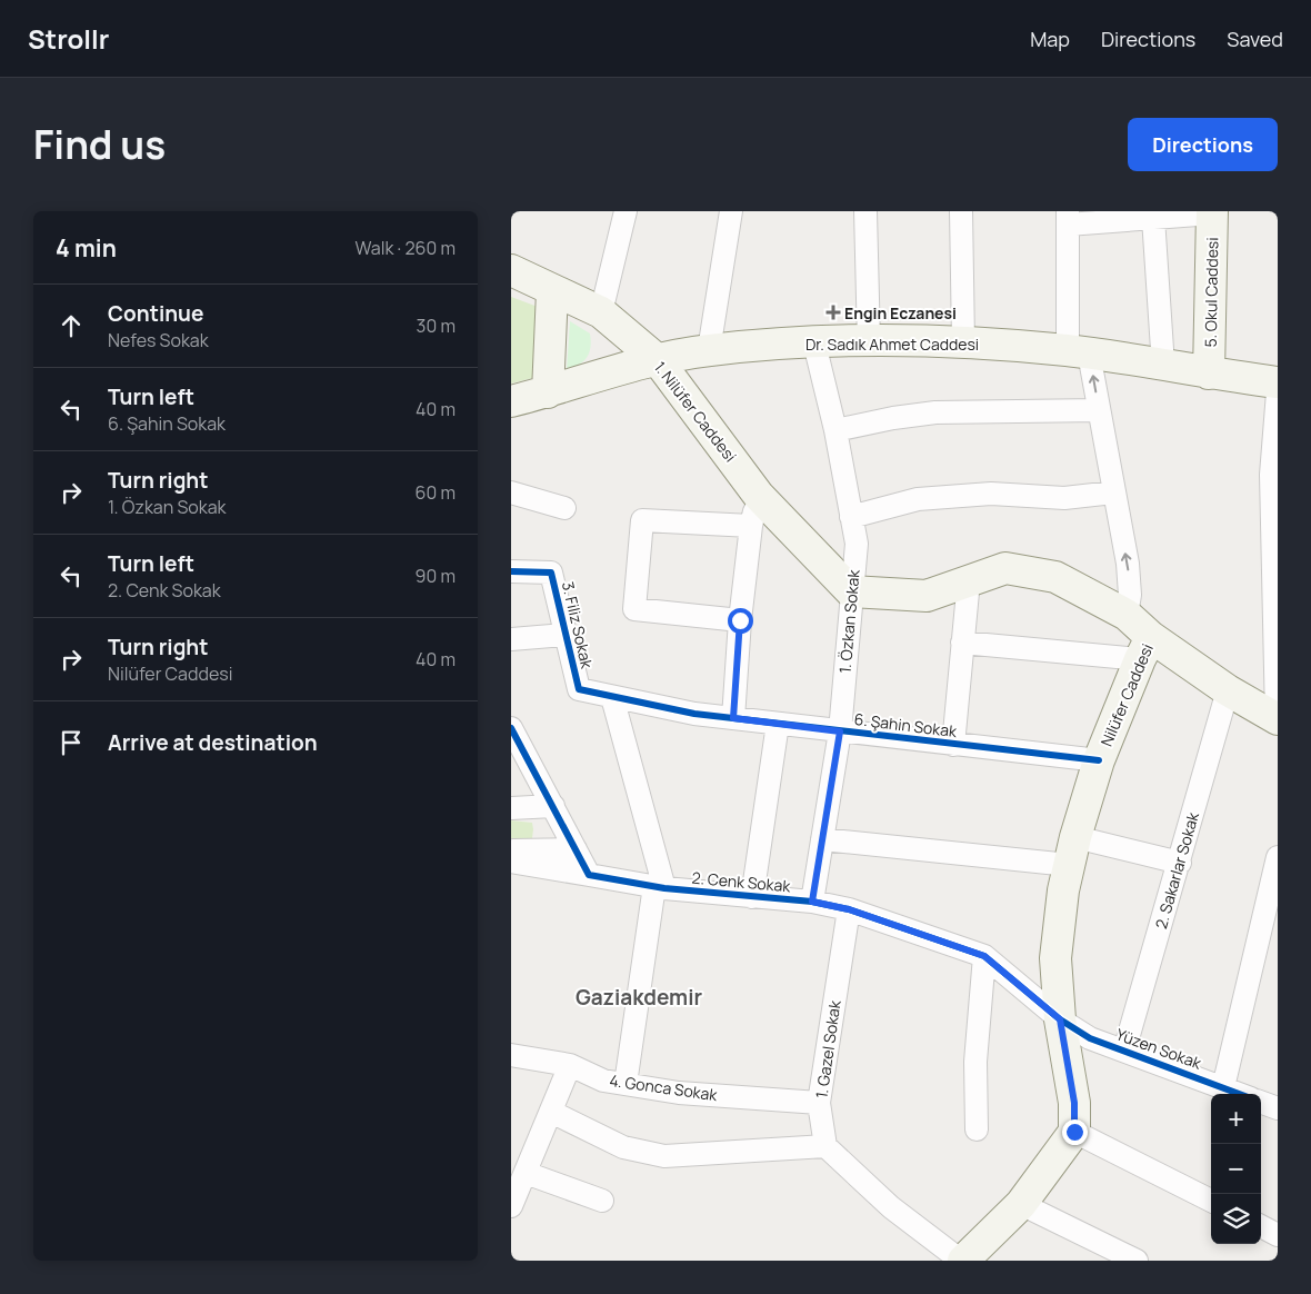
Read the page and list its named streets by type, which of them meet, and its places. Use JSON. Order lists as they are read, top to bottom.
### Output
{
  "streets": {
    "main road": [
      "5. Okul Caddesi",
      "Dr. Sadık Ahmet Caddesi",
      "1. Nilüfer Caddesi",
      "Nilüfer Caddesi"
    ],
    "street": [
      "1. Özkan Sokak",
      "3. Filiz Sokak",
      "6. Şahin Sokak",
      "2. Sakarlar Sokak",
      "2. Cenk Sokak",
      "Yüzen Sokak",
      "1. Gazel Sokak",
      "4. Gonca Sokak"
    ]
  },
  "crossings": [
    ["5. Okul Caddesi", "Dr. Sadık Ahmet Caddesi"],
    ["Dr. Sadık Ahmet Caddesi", "1. Nilüfer Caddesi"],
    ["Dr. Sadık Ahmet Caddesi", "1. Özkan Sokak"],
    ["1. Özkan Sokak", "Nilüfer Caddesi"],
    ["1. Özkan Sokak", "6. Şahin Sokak"],
    ["1. Özkan Sokak", "2. Cenk Sokak"],
    ["3. Filiz Sokak", "6. Şahin Sokak"],
    ["Nilüfer Caddesi", "6. Şahin Sokak"],
    ["Nilüfer Caddesi", "2. Cenk Sokak"],
    ["Nilüfer Caddesi", "Yüzen Sokak"],
    ["2. Sakarlar Sokak", "Yüzen Sokak"],
    ["2. Cenk Sokak", "Yüzen Sokak"],
    ["2. Cenk Sokak", "1. Gazel Sokak"],
    ["1. Gazel Sokak", "4. Gonca Sokak"]
  ],
  "districts": ["Gaziakdemir"],
  "places": {
    "health": ["Engin Eczanesi"]
  },
  "page": {
    "header": "Strollr",
    "nav": ["Map", "Directions", "Saved"],
    "title": "Find us",
    "buttons": "Directions",
    "heading": ["4 min", "Walk · 260 m"],
    "list": [
      ["Continue", "Nefes Sokak", "30 m"],
      ["Turn left", "6. Şahin Sokak", "40 m"],
      ["Turn right", "1. Özkan Sokak", "60 m"],
      ["Turn left", "2. Cenk Sokak", "90 m"],
      ["Turn right", "Nilüfer Caddesi", "40 m"],
      "Arrive at destination"
    ],
    "map_buttons": ["+", "−"]
  }
}
